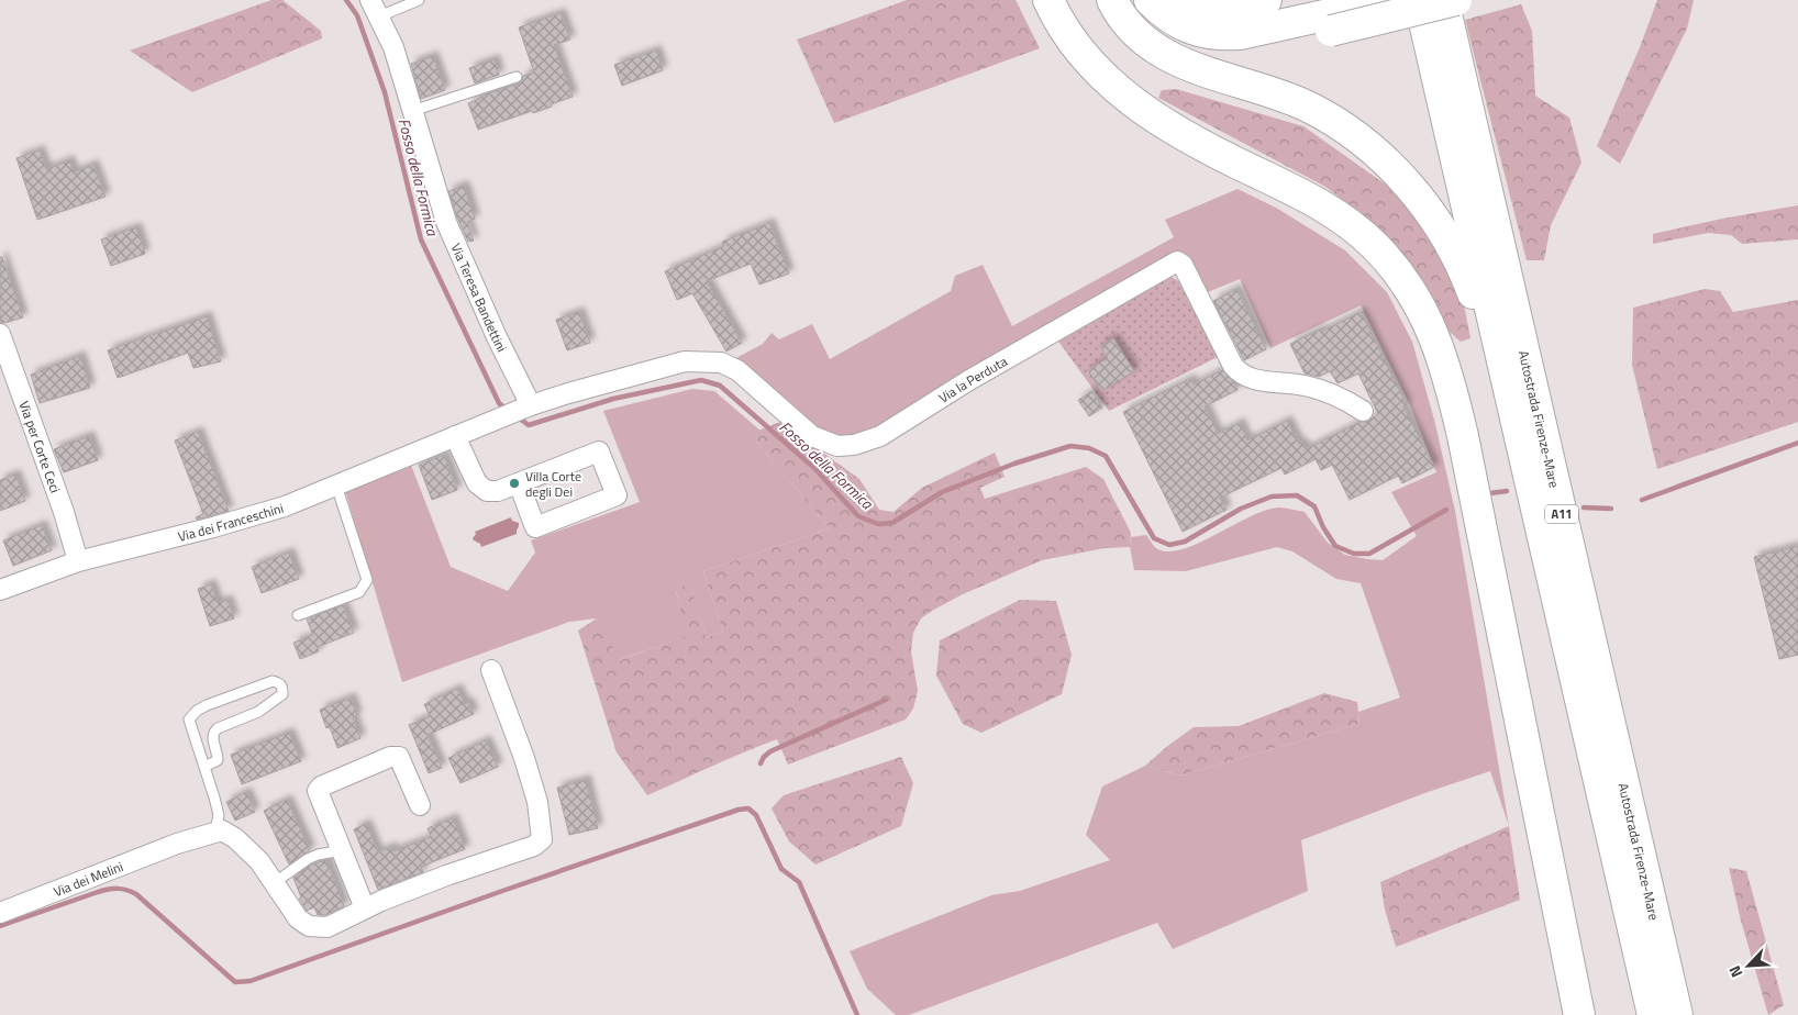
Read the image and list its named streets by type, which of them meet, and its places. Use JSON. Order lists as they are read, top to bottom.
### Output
{
  "streets": {
    "main road": ["Autostrada Firenze-Mare", "A11"],
    "street": [
      "Via Teresa Bandettini",
      "Via la Perduta",
      "Via per Corte Ceci",
      "Via dei Franceschini",
      "Via dei Melini"
    ]
  },
  "crossings": [
    ["Via Teresa Bandettini", "Via la Perduta"],
    ["Via Teresa Bandettini", "Via dei Franceschini"],
    ["Via la Perduta", "Via dei Franceschini"],
    ["Via per Corte Ceci", "Via dei Franceschini"]
  ],
  "water": ["Fosso della Formica"],
  "places": ["Villa Corte degli Dei"],
  "north": "bottom left"
}
